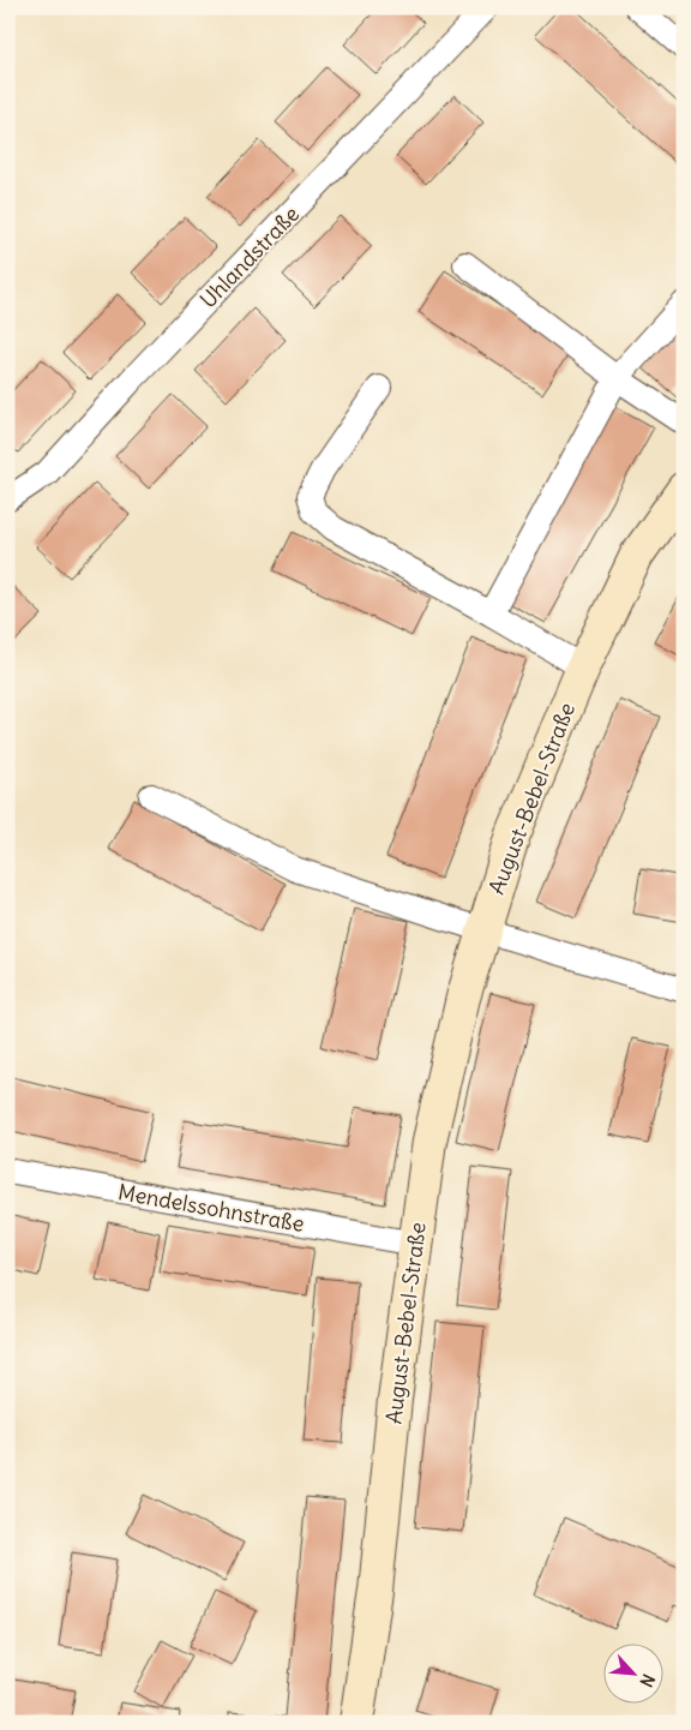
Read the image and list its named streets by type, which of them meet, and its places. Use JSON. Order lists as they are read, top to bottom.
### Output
{
  "streets": {
    "main road": ["August-Bebel-Straße"],
    "street": ["Uhlandstraße", "Mendelssohnstraße"]
  },
  "crossings": [
    ["August-Bebel-Straße", "Mendelssohnstraße"]
  ],
  "north": "bottom right"
}
